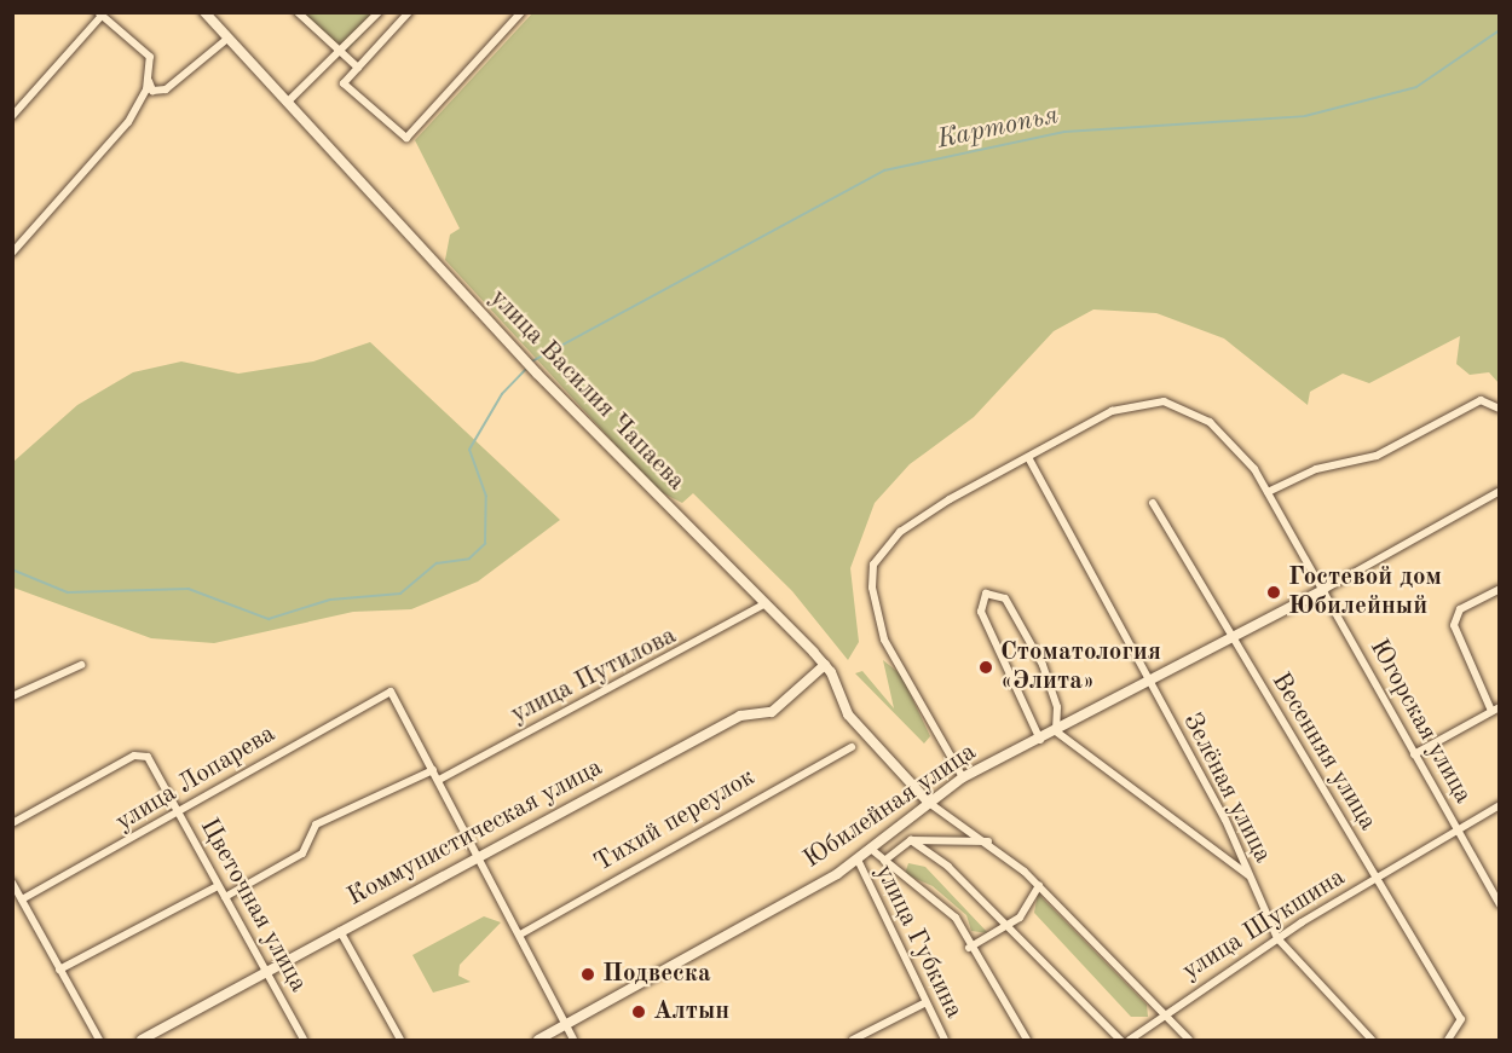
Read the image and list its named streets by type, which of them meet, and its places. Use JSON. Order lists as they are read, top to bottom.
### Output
{
  "streets": {
    "street": [
      "улица Василия Чапаева",
      "улица Путилова",
      "Югорская улица",
      "Весенняя улица",
      "улица Лопарева",
      "Зелёная улица",
      "Юбилейная улица",
      "Тихий переулок",
      "Коммунистическая улица",
      "Цветочная улица",
      "улица Шукшина",
      "улица Губкина"
    ]
  },
  "crossings": [
    ["улица Василия Чапаева", "улица Путилова"],
    ["улица Василия Чапаева", "Юбилейная улица"],
    ["улица Василия Чапаева", "Коммунистическая улица"],
    ["Югорская улица", "Зелёная улица"],
    ["Югорская улица", "Юбилейная улица"],
    ["Югорская улица", "улица Шукшина"],
    ["Весенняя улица", "Юбилейная улица"],
    ["Весенняя улица", "улица Шукшина"],
    ["улица Лопарева", "Цветочная улица"],
    ["Зелёная улица", "Юбилейная улица"],
    ["Зелёная улица", "улица Шукшина"],
    ["Юбилейная улица", "улица Губкина"],
    ["Коммунистическая улица", "Цветочная улица"]
  ],
  "water": ["Картопья"],
  "places": [
    "Гостевой дом Юбилейный",
    "Стоматология «Элита»",
    "Подвеска",
    "Алтын"
  ]
}
